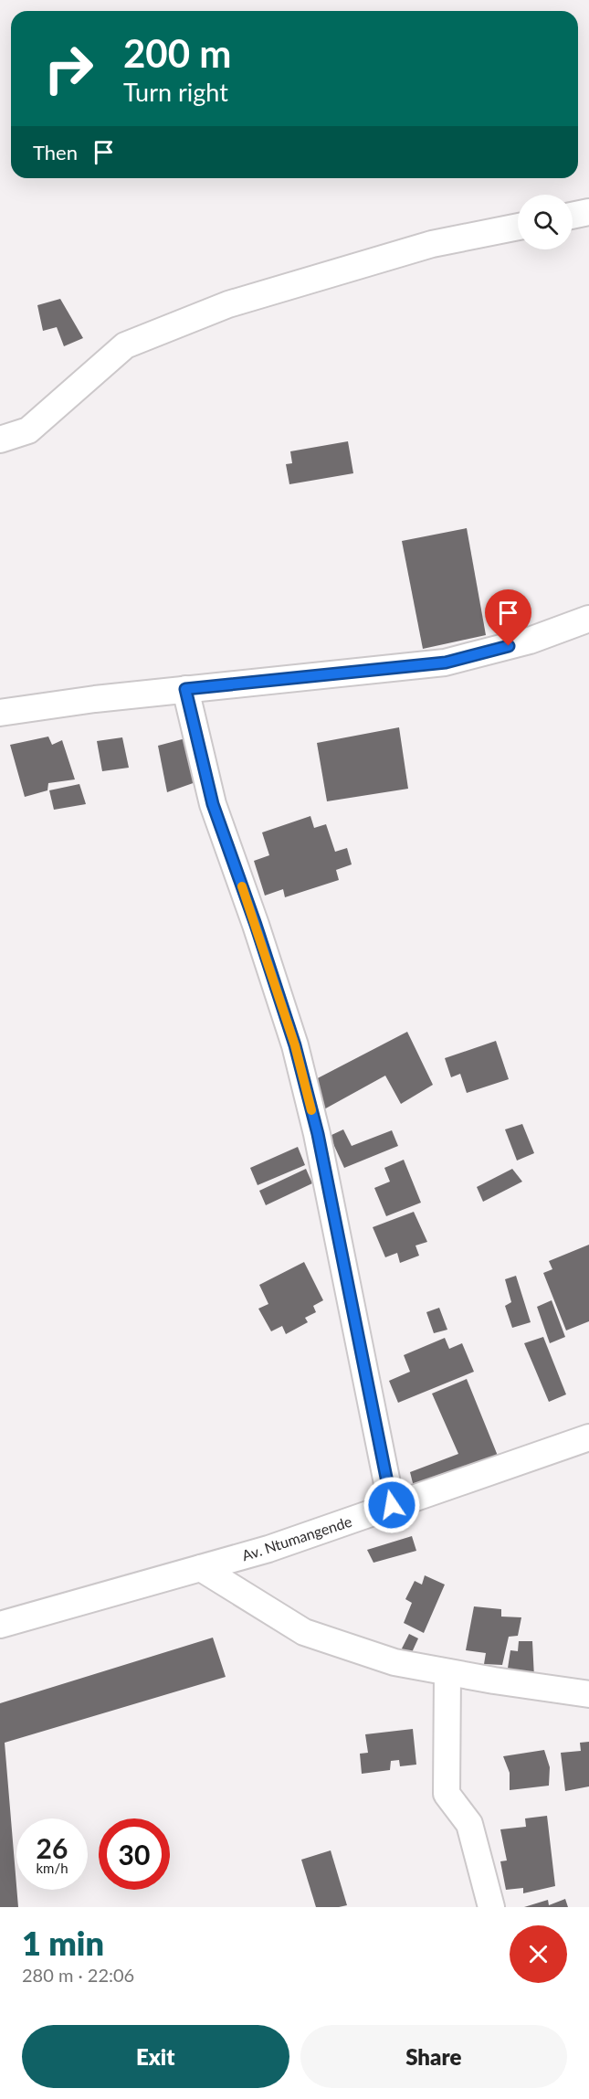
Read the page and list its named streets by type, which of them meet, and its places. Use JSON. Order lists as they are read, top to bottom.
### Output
{
  "streets": {
    "street": ["Av. Ntumangende"]
  },
  "page": {
    "turn": ["200 m", "Turn right"],
    "then": "Then",
    "speed": "26 km/h",
    "limit": "30",
    "heading": ["1 min", "280 m · 22:06"],
    "buttons": ["Exit", "Share"]
  }
}
